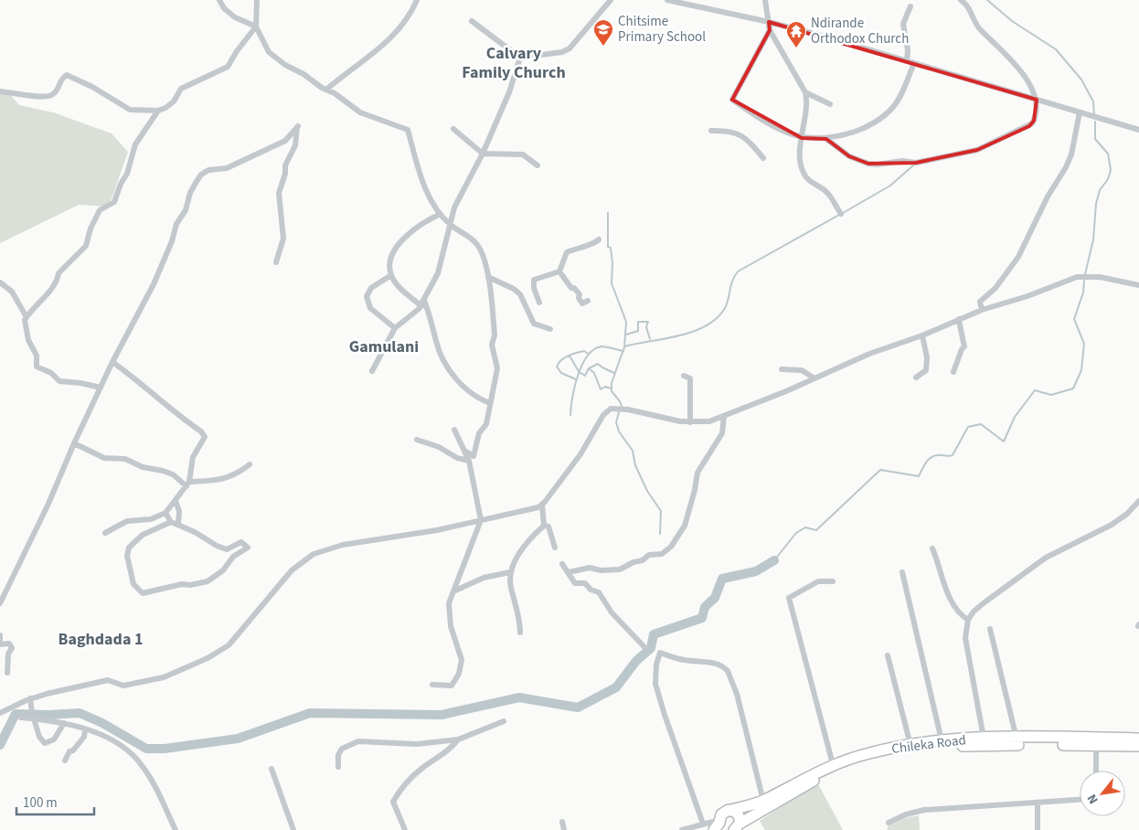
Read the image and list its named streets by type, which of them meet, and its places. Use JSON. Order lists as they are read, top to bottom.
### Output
{
  "streets": {
    "highway": ["Chileka Road"]
  },
  "districts": ["Calvary Family Church", "Gamulani", "Baghdada 1"],
  "places": {
    "school or university": ["Chitsime Primary School"],
    "temple": ["Ndirande Orthodox Church"]
  },
  "scale_bar": "100 m",
  "north": "bottom left"
}
